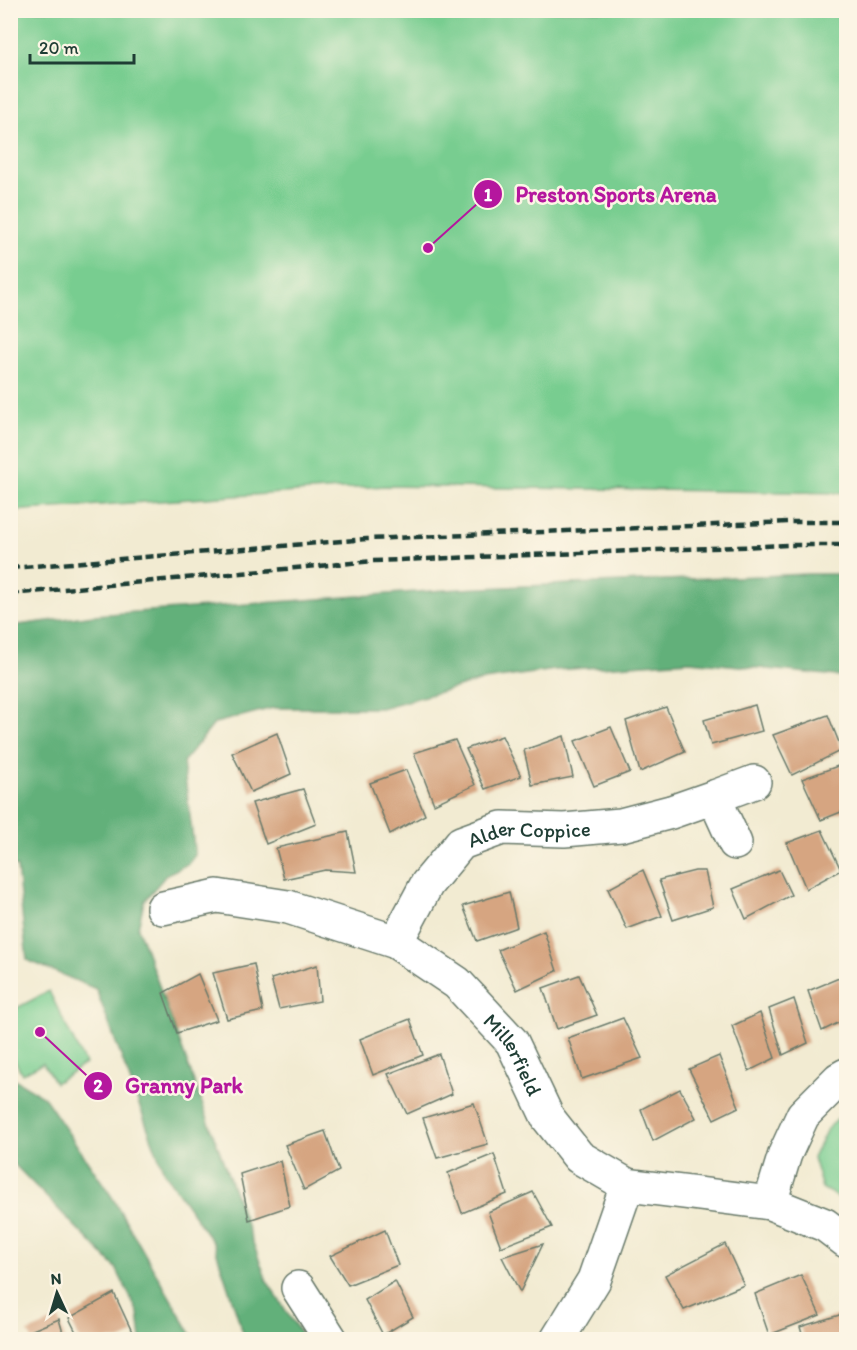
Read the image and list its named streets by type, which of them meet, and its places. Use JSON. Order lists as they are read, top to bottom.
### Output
{
  "streets": {
    "street": ["Alder Coppice", "Millerfield"]
  },
  "crossings": [
    ["Alder Coppice", "Millerfield"]
  ],
  "places": ["Preston Sports Arena", "Granny Park"],
  "scale_bar": "20 m",
  "north": "top"
}
